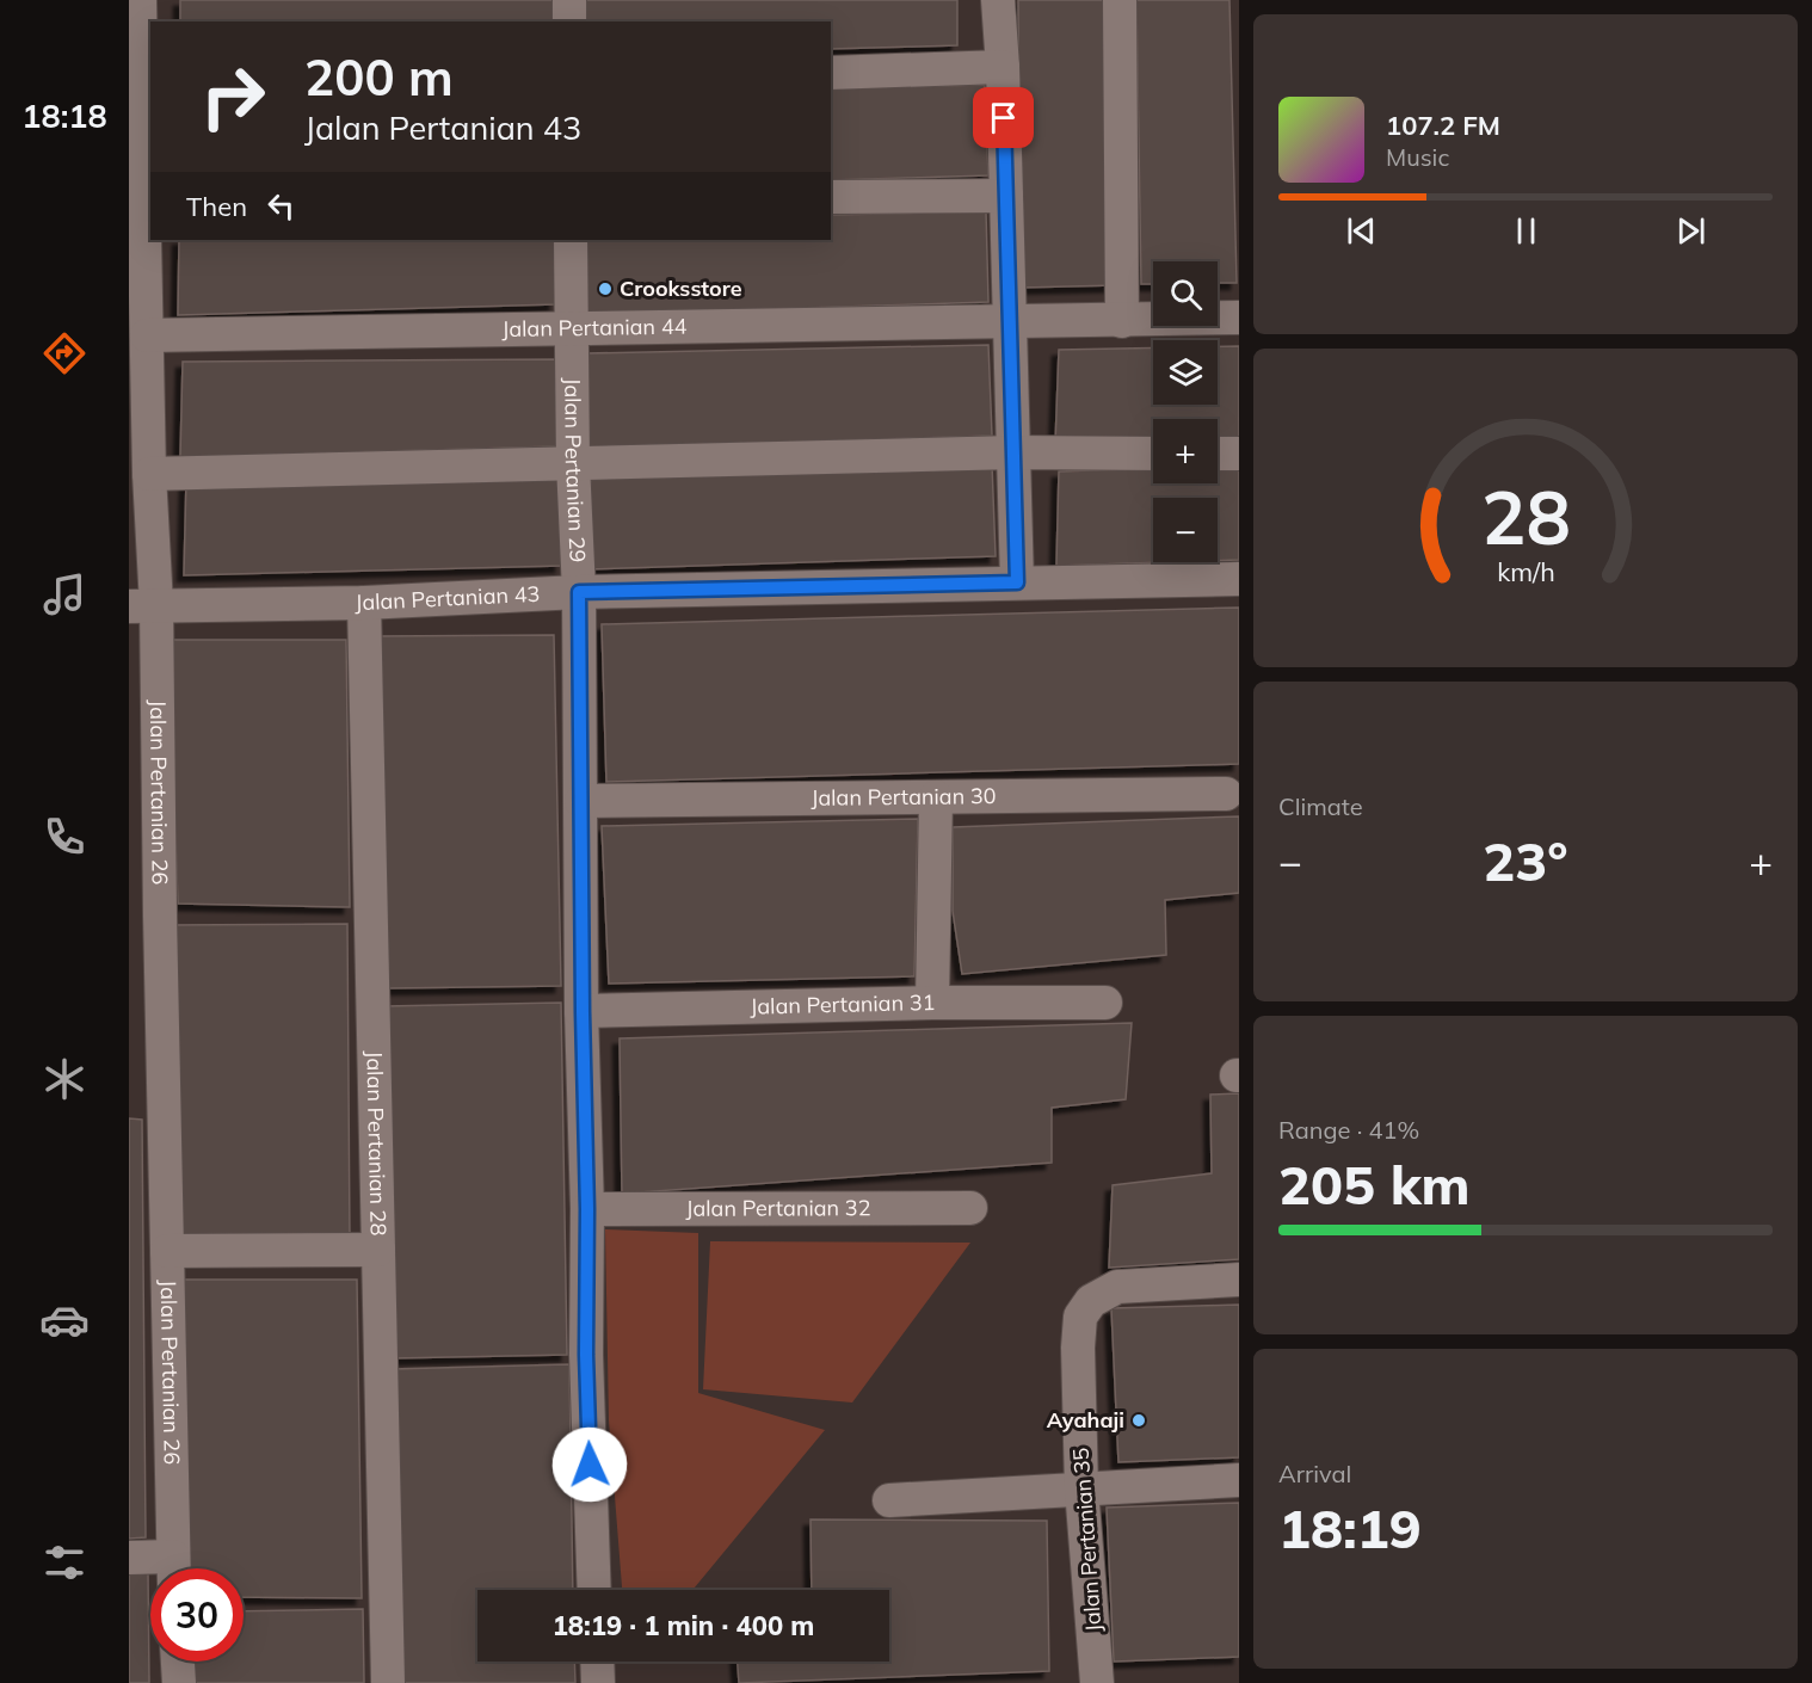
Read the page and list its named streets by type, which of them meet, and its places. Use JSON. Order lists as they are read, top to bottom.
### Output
{
  "streets": {
    "street": [
      "Jalan Pertanian 44",
      "Jalan Pertanian 29",
      "Jalan Pertanian 43",
      "Jalan Pertanian 26",
      "Jalan Pertanian 30",
      "Jalan Pertanian 31",
      "Jalan Pertanian 28",
      "Jalan Pertanian 32",
      "Jalan Pertanian 35"
    ]
  },
  "crossings": [
    ["Jalan Pertanian 44", "Jalan Pertanian 29"],
    ["Jalan Pertanian 44", "Jalan Pertanian 26"],
    ["Jalan Pertanian 29", "Jalan Pertanian 43"],
    ["Jalan Pertanian 29", "Jalan Pertanian 30"],
    ["Jalan Pertanian 29", "Jalan Pertanian 31"],
    ["Jalan Pertanian 29", "Jalan Pertanian 32"],
    ["Jalan Pertanian 43", "Jalan Pertanian 26"],
    ["Jalan Pertanian 43", "Jalan Pertanian 28"]
  ],
  "places": ["Crooksstore", "Ayahaji"],
  "page": {
    "tabs": "18:18",
    "turn": ["200 m", "Jalan Pertanian 43"],
    "song": ["107.2 FM", "Music"],
    "then": "Then",
    "map_buttons": ["+", "−"],
    "tile": [
      "Climate",
      ["Range · 41%", "205 km"],
      ["Arrival", "18:19"]
    ],
    "heat": ["−", "23°", "+"],
    "limit": "30",
    "trip": "18:19 · 1 min · 400 m",
    "gauge": ["28", "km/h"]
  }
}
